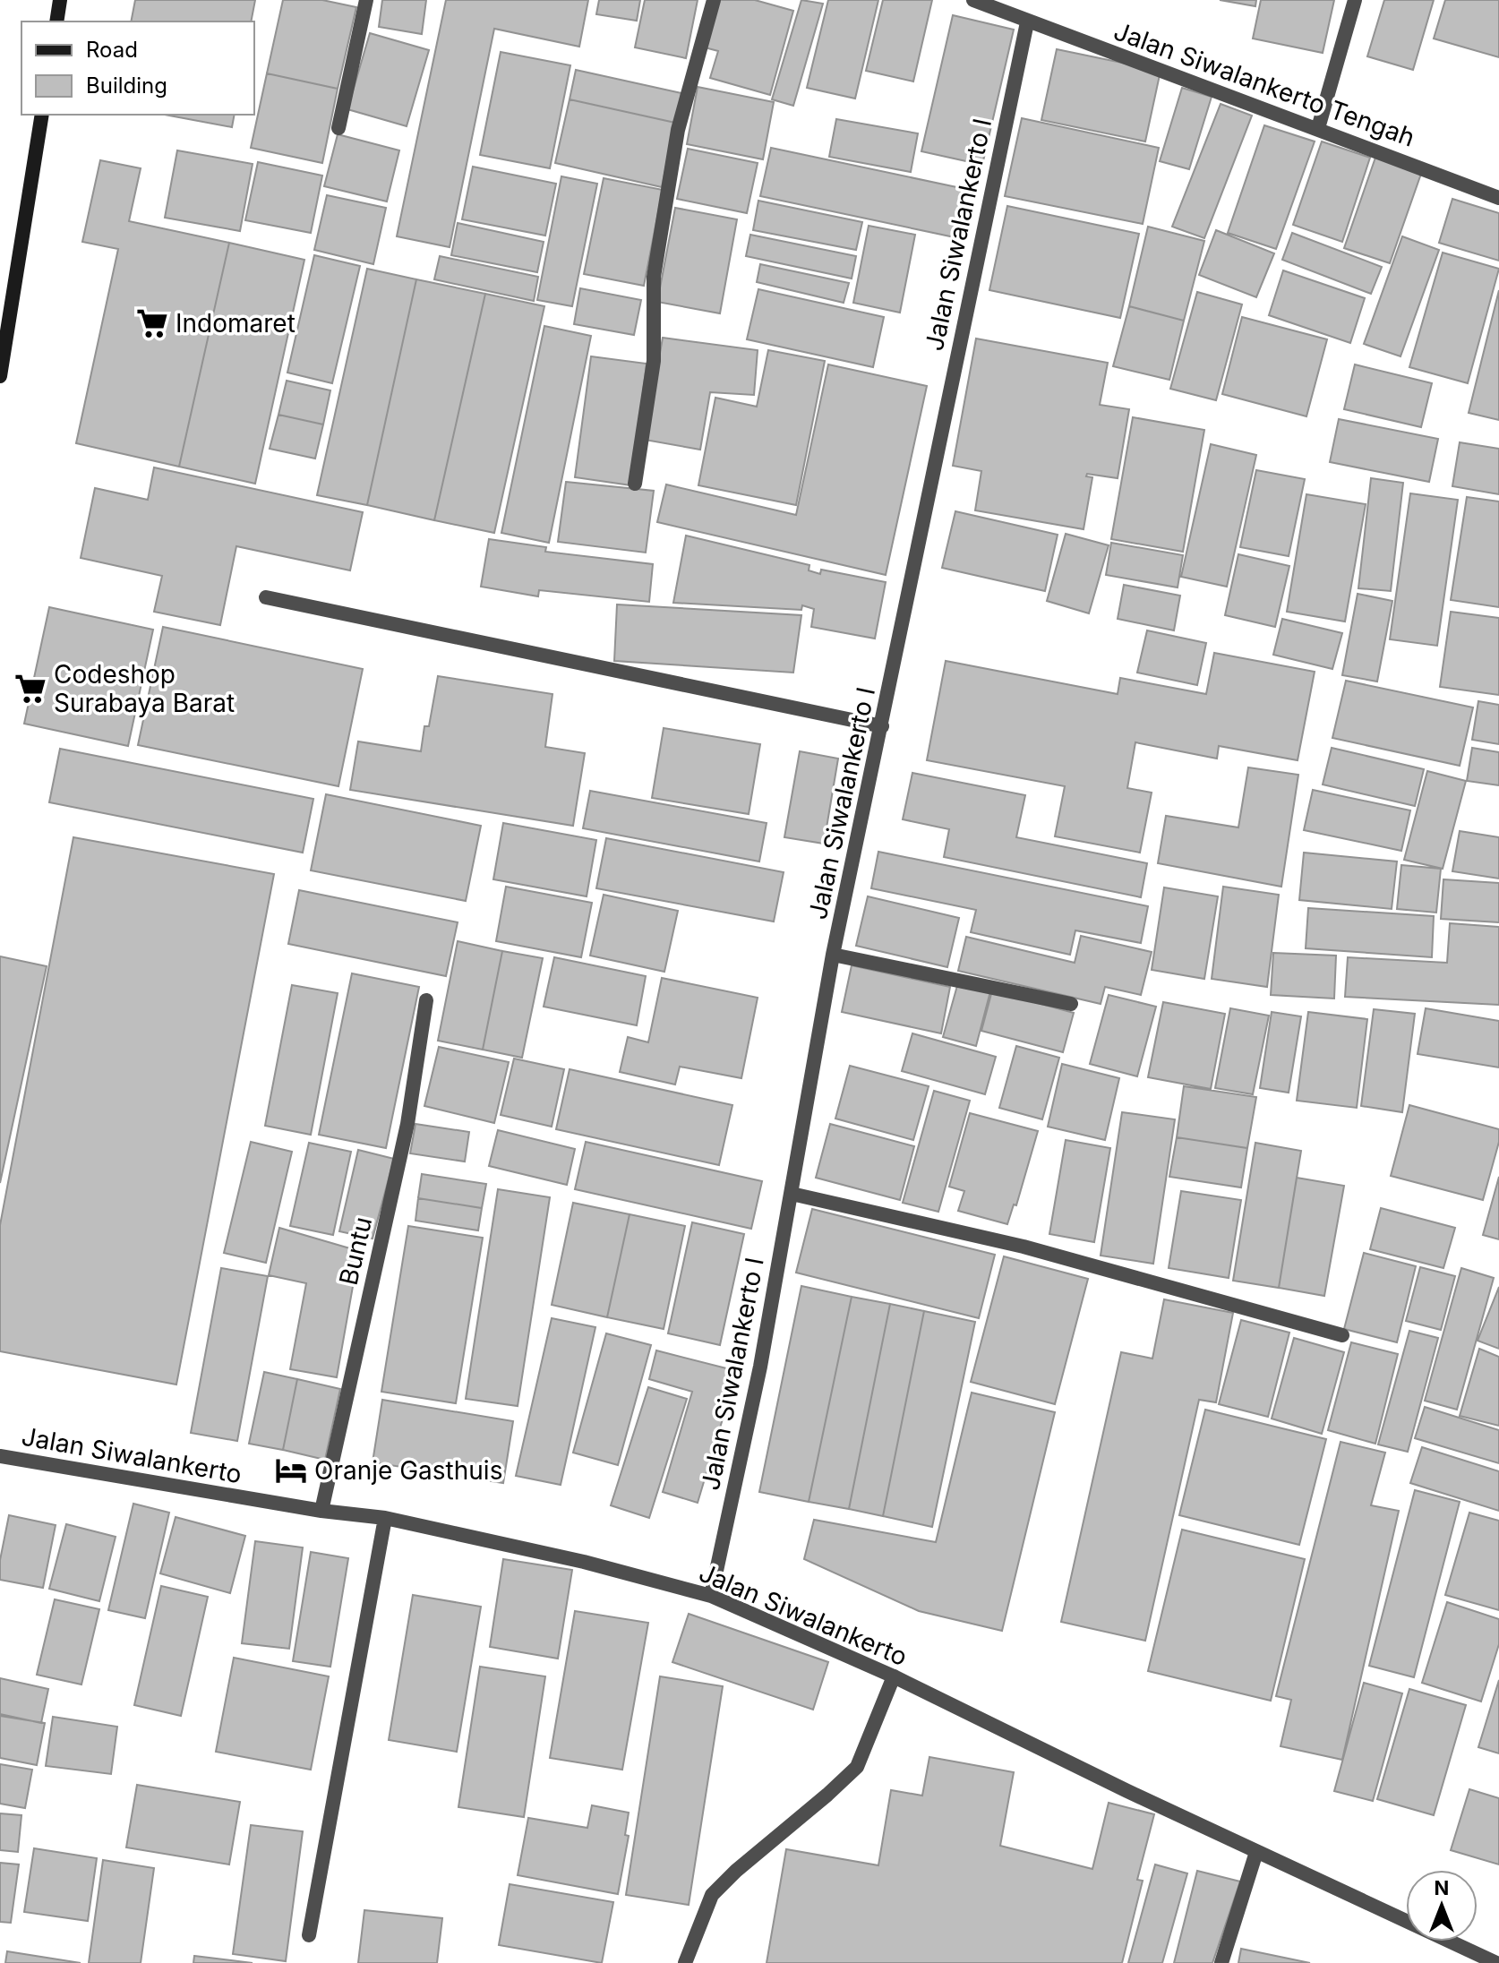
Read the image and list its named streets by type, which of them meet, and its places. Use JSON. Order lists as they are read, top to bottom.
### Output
{
  "streets": {
    "street": [
      "Jalan Siwalankerto Tengah",
      "Jalan Siwalankerto I",
      "Buntu",
      "Jalan Siwalankerto"
    ]
  },
  "crossings": [
    ["Jalan Siwalankerto Tengah", "Jalan Siwalankerto I"],
    ["Jalan Siwalankerto I", "Jalan Siwalankerto"],
    ["Buntu", "Jalan Siwalankerto"]
  ],
  "places": {
    "supermarket": ["Indomaret", "Codeshop Surabaya Barat"],
    "hotel": ["Oranje Gasthuis"]
  },
  "legend": ["Road", "Building"],
  "north": "top"
}
